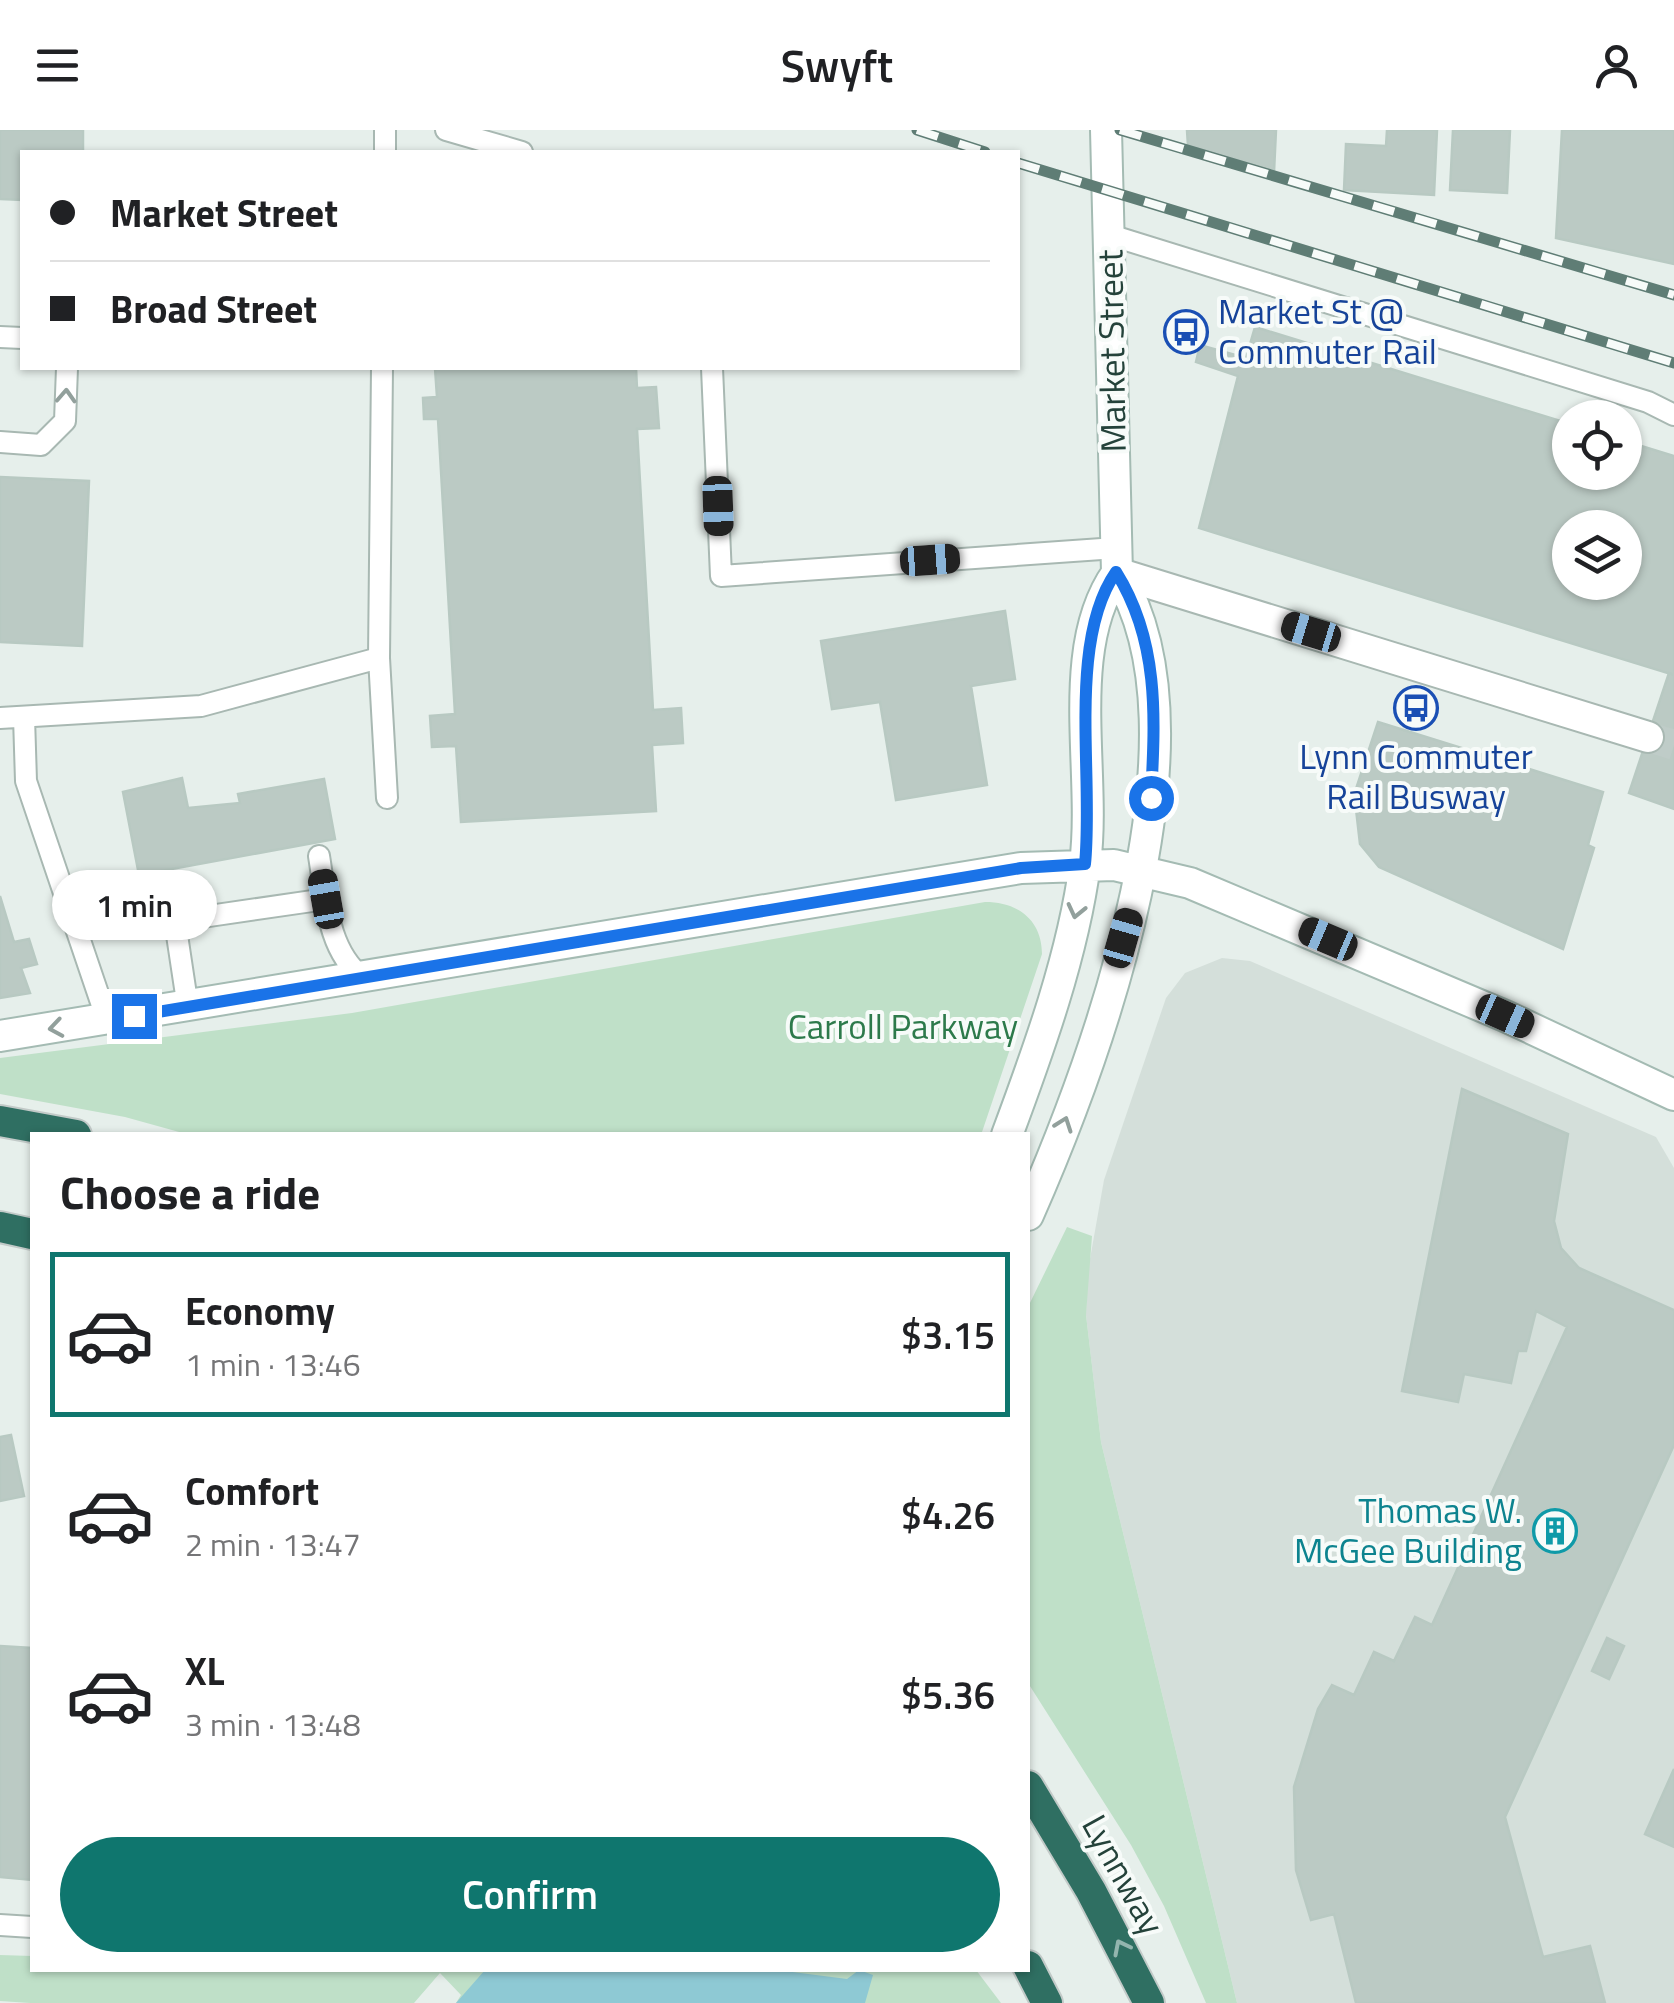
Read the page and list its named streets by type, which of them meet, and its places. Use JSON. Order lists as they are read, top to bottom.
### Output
{
  "streets": {
    "highway": ["Lynnway"],
    "main road": ["Market Street"]
  },
  "one_way": ["Lynnway"],
  "parks": ["Carroll Parkway"],
  "places": {
    "bus stop": ["Market St @ Commuter Rail", "Lynn Commuter Rail Busway"],
    "building": ["Thomas W. McGee Building"]
  },
  "page": {
    "header": "Swyft",
    "banner": ["Market Street", "Broad Street"],
    "bubble": "1 min",
    "heading": "Choose a ride",
    "list": [
      {
        "name": "Economy",
        "note": "1 min · 13:46",
        "value": "$3.15"
      },
      {
        "name": "Comfort",
        "note": "2 min · 13:47",
        "value": "$4.26"
      },
      {
        "name": "XL",
        "note": "3 min · 13:48",
        "value": "$5.36"
      }
    ],
    "buttons": "Confirm"
  }
}
